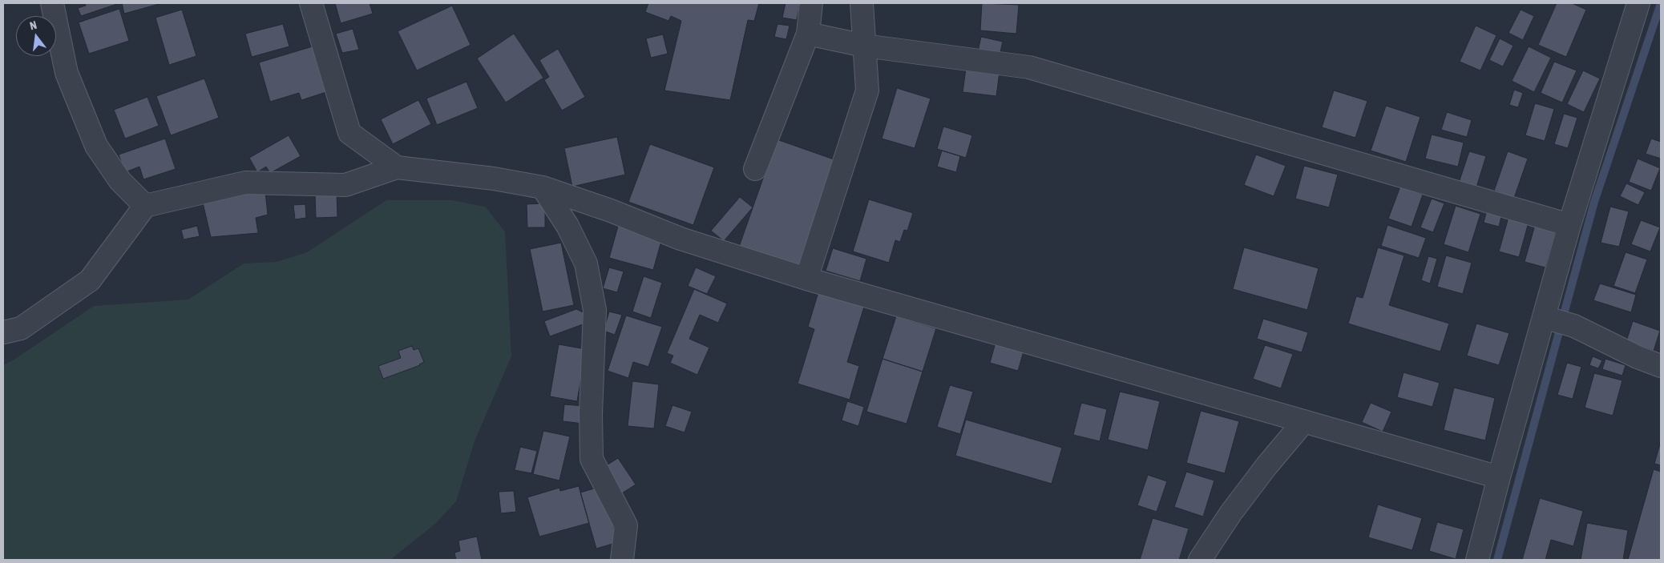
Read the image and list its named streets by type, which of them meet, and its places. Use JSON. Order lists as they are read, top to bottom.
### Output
{
  "north": "top"
}
